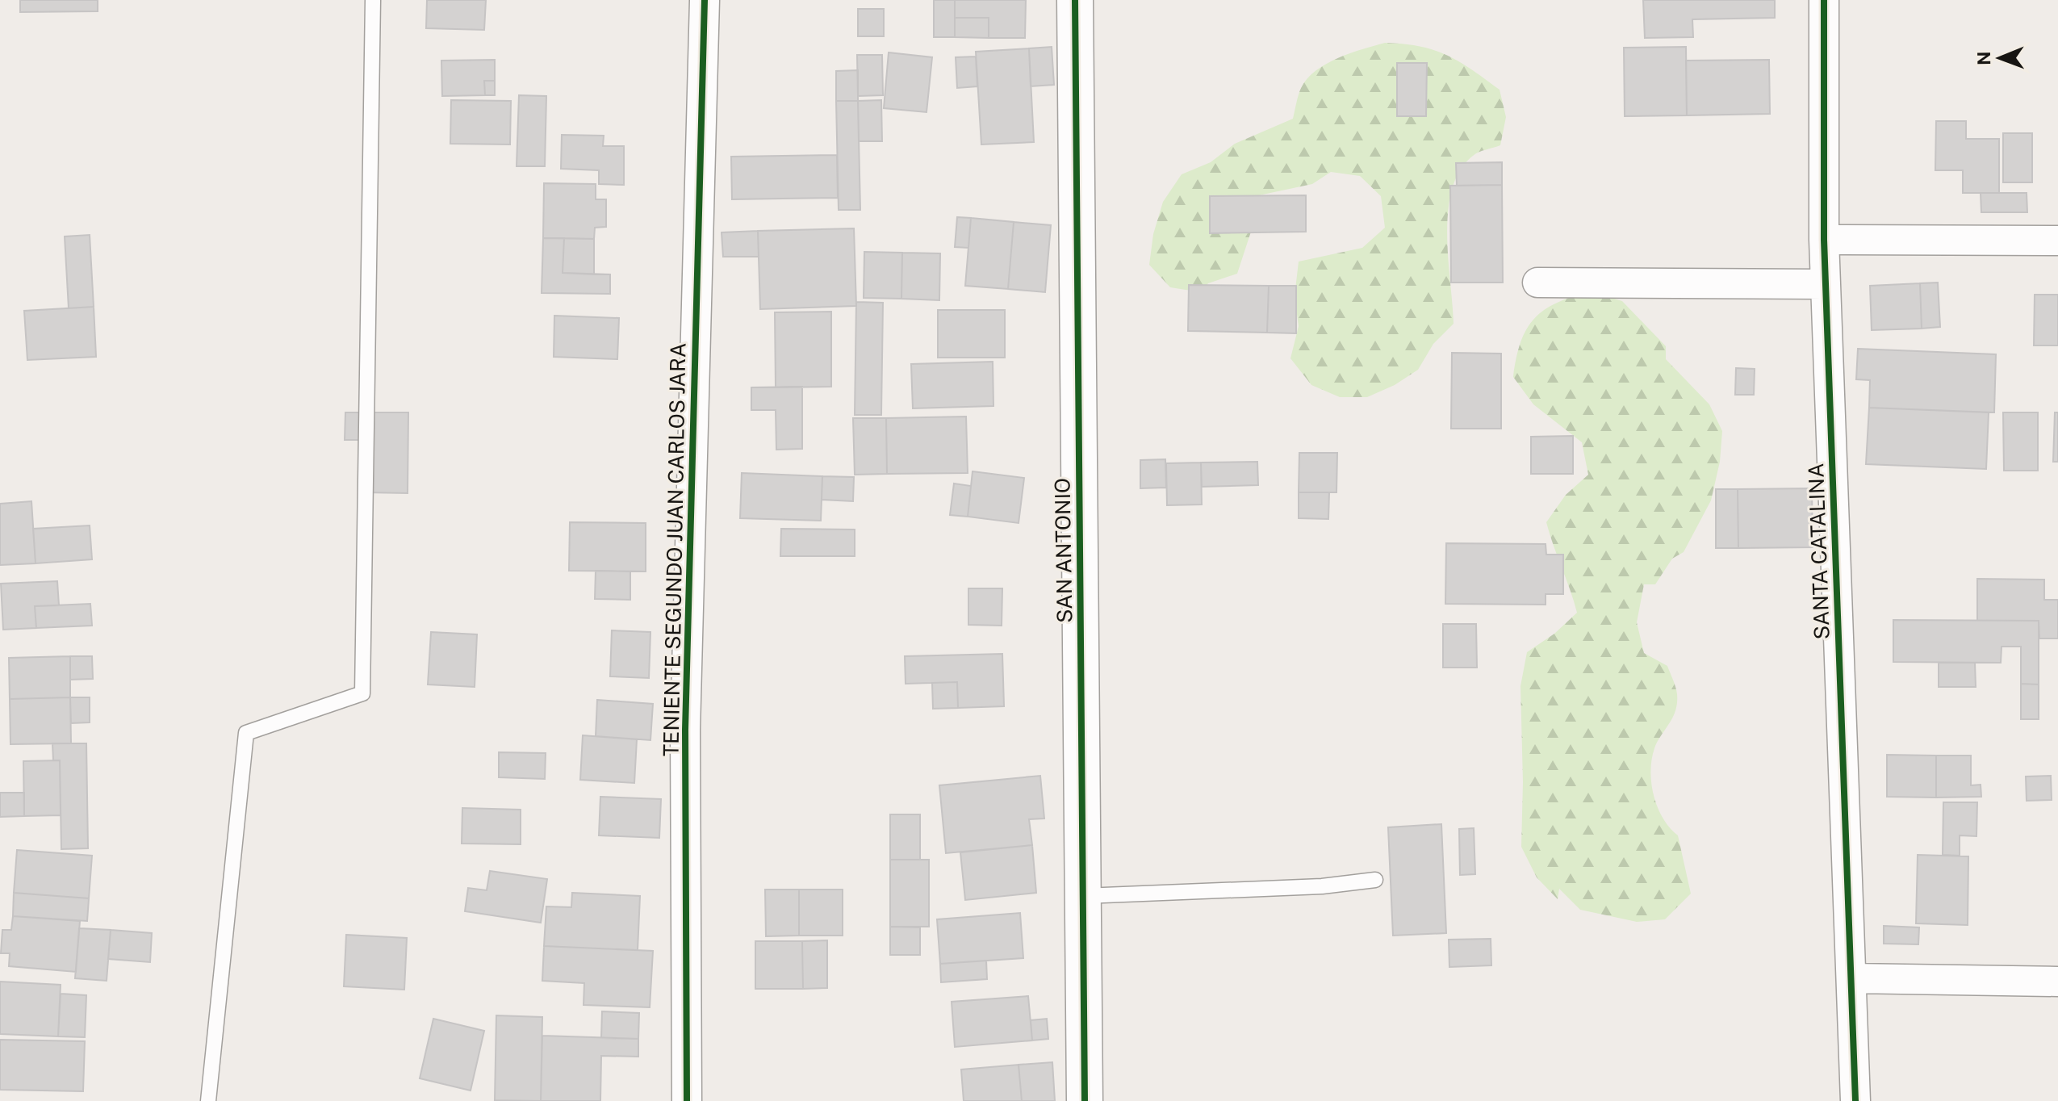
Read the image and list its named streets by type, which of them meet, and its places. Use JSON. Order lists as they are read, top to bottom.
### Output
{
  "streets": {
    "street": ["TENIENTE SEGUNDO JUAN CARLOS JARA", "SAN ANTONIO", "SANTA CATALINA"]
  },
  "north": "left"
}
